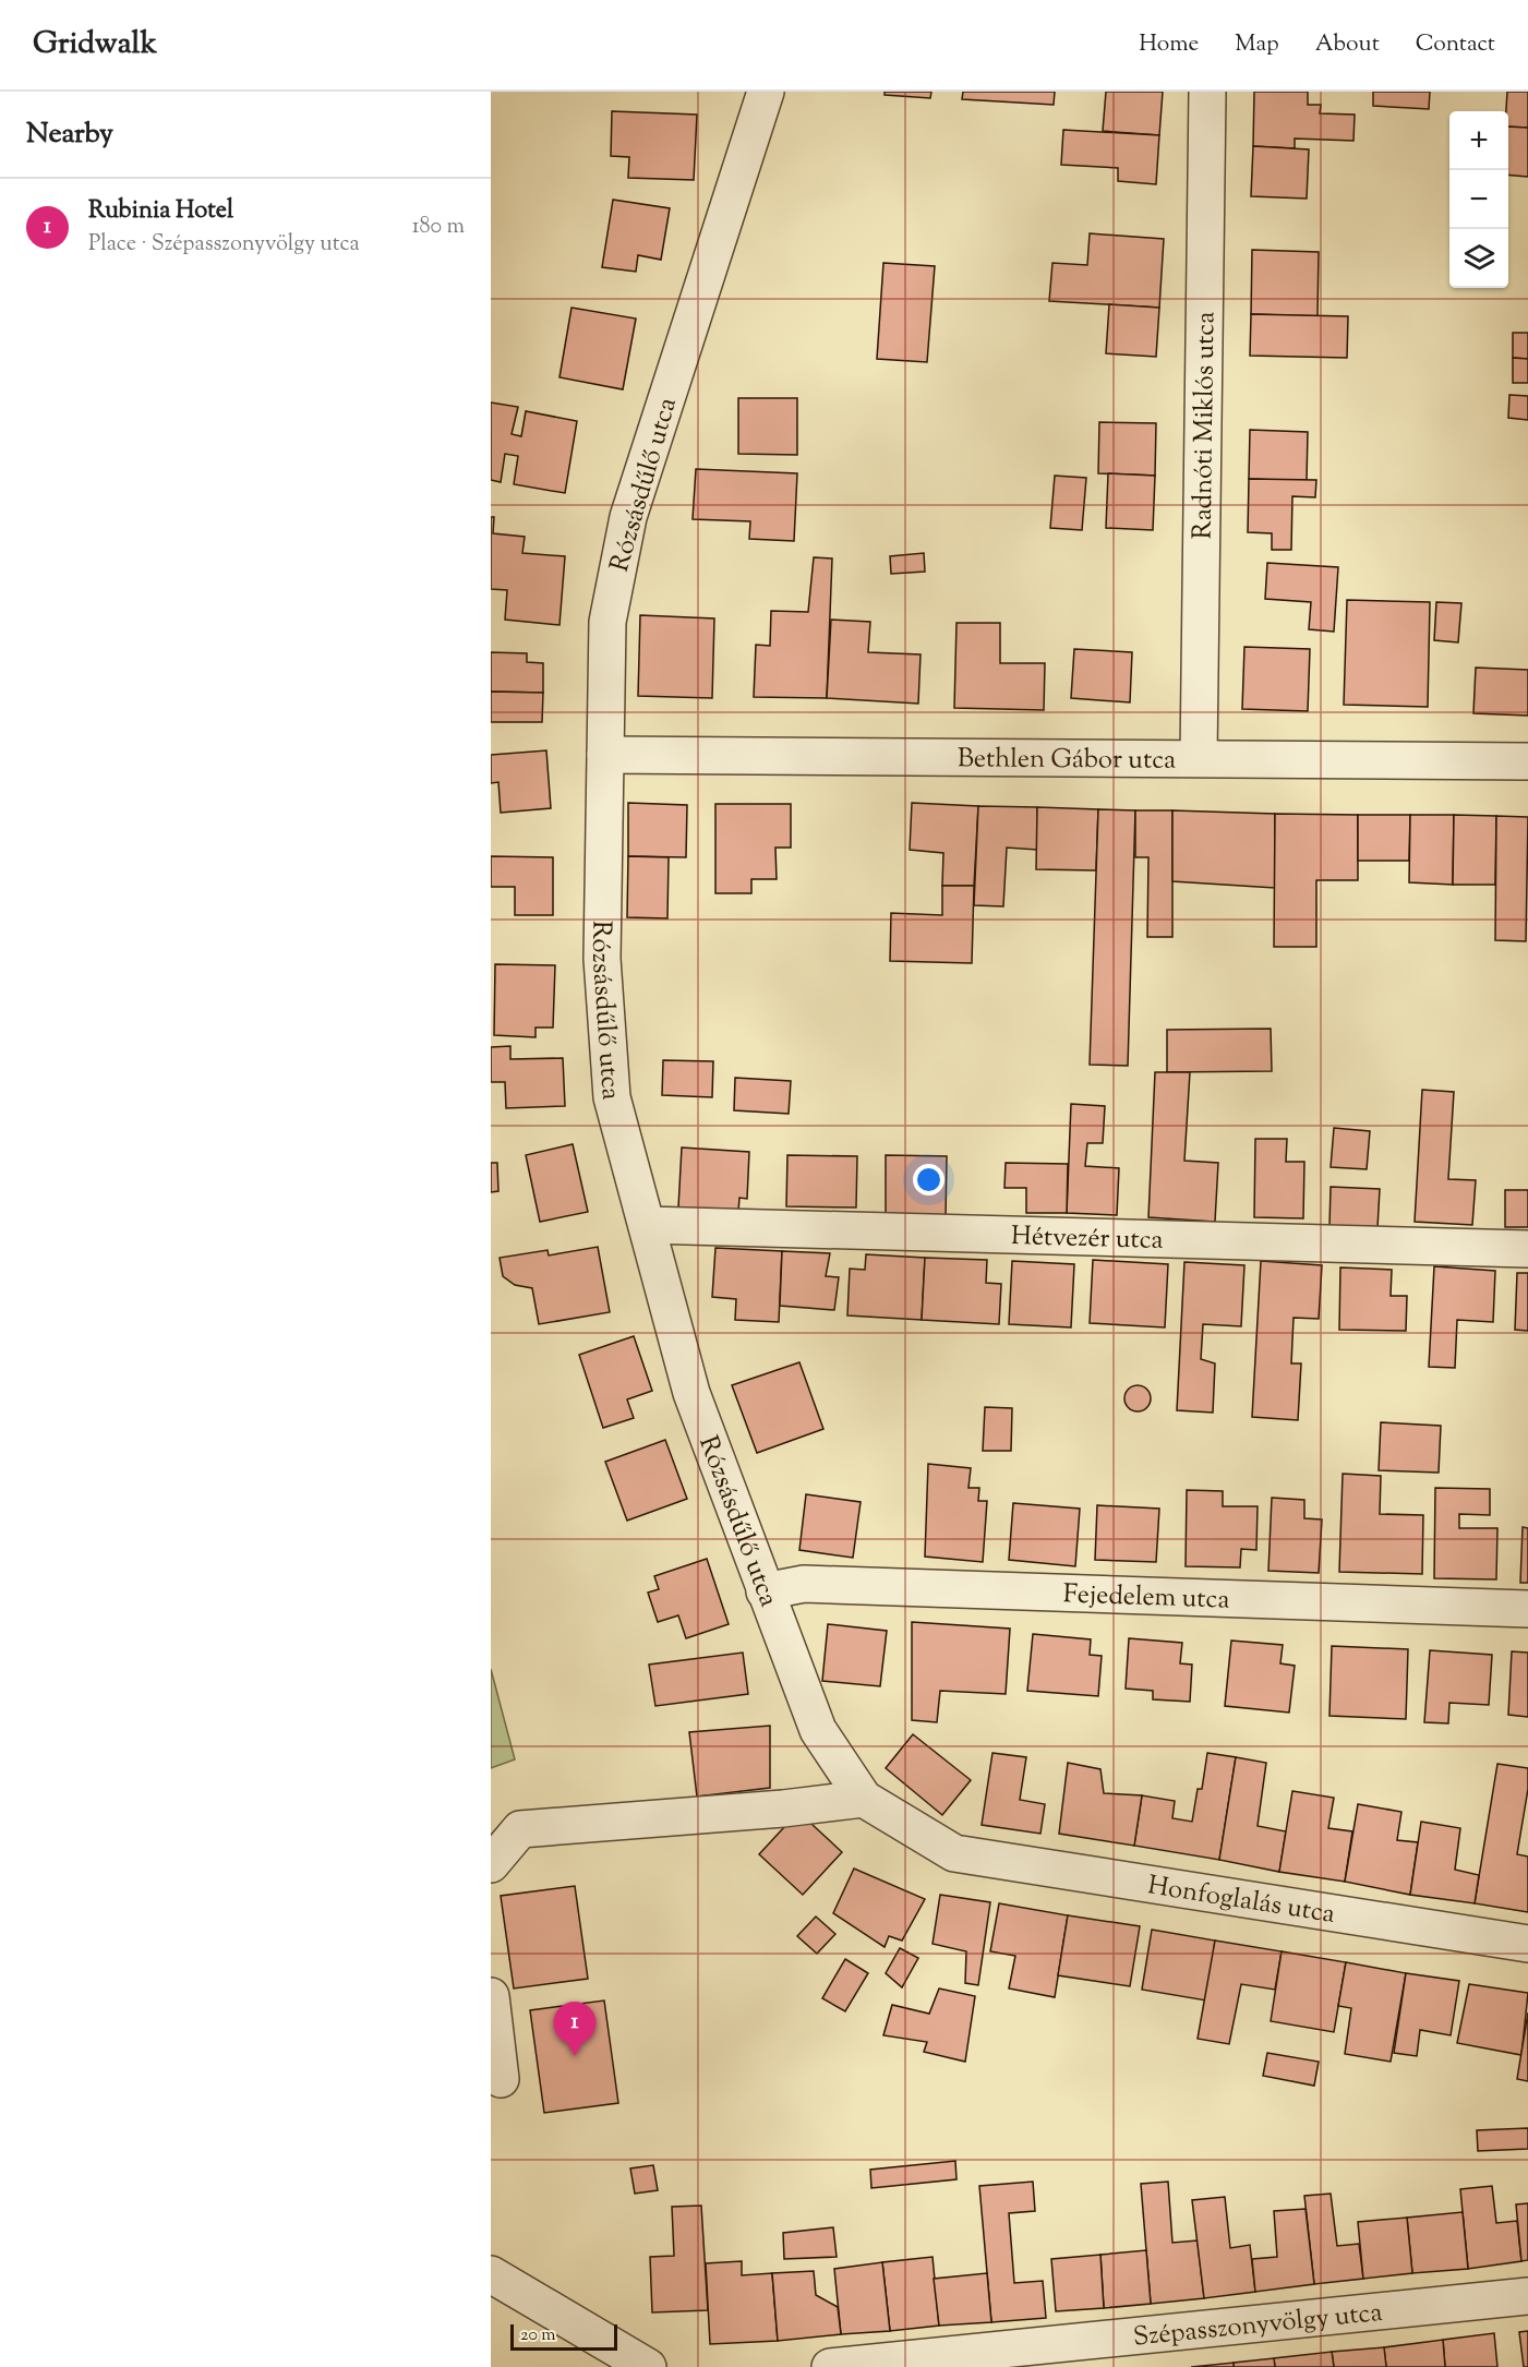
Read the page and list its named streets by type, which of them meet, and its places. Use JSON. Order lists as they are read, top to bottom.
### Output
{
  "streets": {
    "street": [
      "Radnóti Miklós utca",
      "Rózsásdűlő utca",
      "Bethlen Gábor utca",
      "Hétvezér utca",
      "Fejedelem utca",
      "Honfoglalás utca",
      "Szépasszonyvölgy utca"
    ]
  },
  "crossings": [
    ["Radnóti Miklós utca", "Bethlen Gábor utca"],
    ["Rózsásdűlő utca", "Bethlen Gábor utca"],
    ["Rózsásdűlő utca", "Hétvezér utca"],
    ["Rózsásdűlő utca", "Fejedelem utca"],
    ["Rózsásdűlő utca", "Honfoglalás utca"]
  ],
  "scale_bar": "20 m",
  "page": {
    "header": "Gridwalk",
    "nav": [
      "Home",
      "Map",
      "About",
      "Contact"
    ],
    "heading": "Nearby",
    "map_buttons": ["+", "−"],
    "list": [
      {
        "mark": "1",
        "name": "Rubinia Hotel",
        "note": "Place · Szépasszonyvölgy utca",
        "value": "180 m"
      }
    ],
    "pins": "1",
    "scale": "20 m"
  }
}
